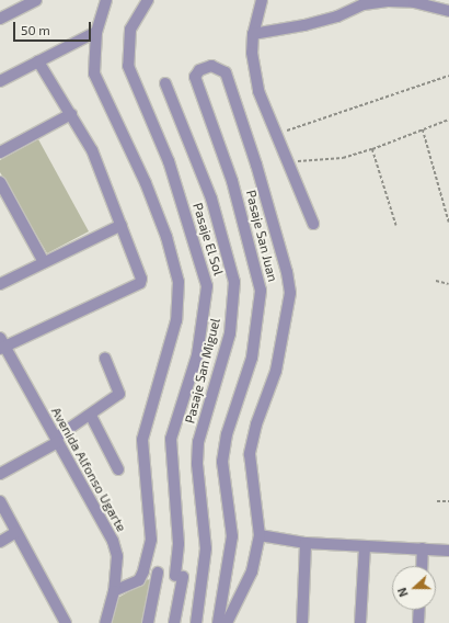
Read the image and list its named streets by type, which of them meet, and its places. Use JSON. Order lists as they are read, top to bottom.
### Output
{
  "streets": {
    "street": [
      "Pasaje San Juan",
      "Pasaje El Sol",
      "Pasaje San Miguel",
      "Avenida Alfonso Ugarte"
    ]
  },
  "scale_bar": "50 m",
  "north": "left"
}
